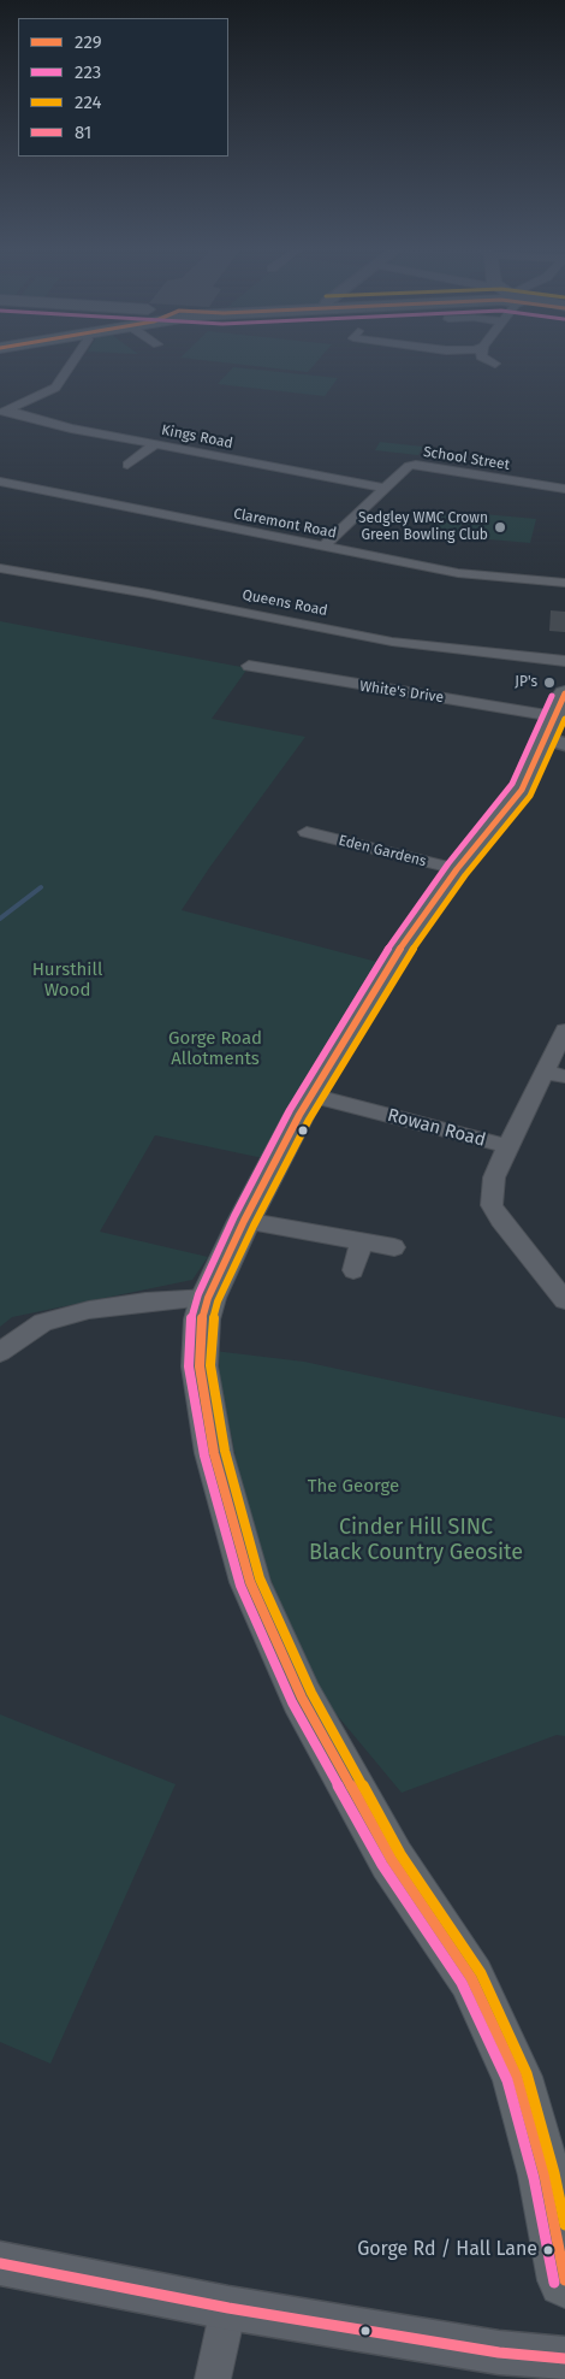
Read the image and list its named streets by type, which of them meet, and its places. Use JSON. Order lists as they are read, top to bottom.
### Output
{
  "streets": {
    "street": [
      "Kings Road",
      "School Street",
      "Claremont Road",
      "Queens Road",
      "White's Drive",
      "Eden Gardens",
      "Rowan Road"
    ]
  },
  "crossings": [
    ["Kings Road", "School Street"],
    ["School Street", "Claremont Road"]
  ],
  "parks": [
    "Hursthill Wood",
    "Gorge Road Allotments",
    "The George",
    "Cinder Hill SINC Black Country Geosite"
  ],
  "places": ["Sedgley WMC Crown Green Bowling Club", "JP's", "Gorge Rd / Hall Lane"],
  "lines": [
    "transit line 229",
    "transit line 223",
    "transit line 224",
    "transit line 81"
  ],
  "legend": [
    "229",
    "223",
    "224",
    "81"
  ]
}
